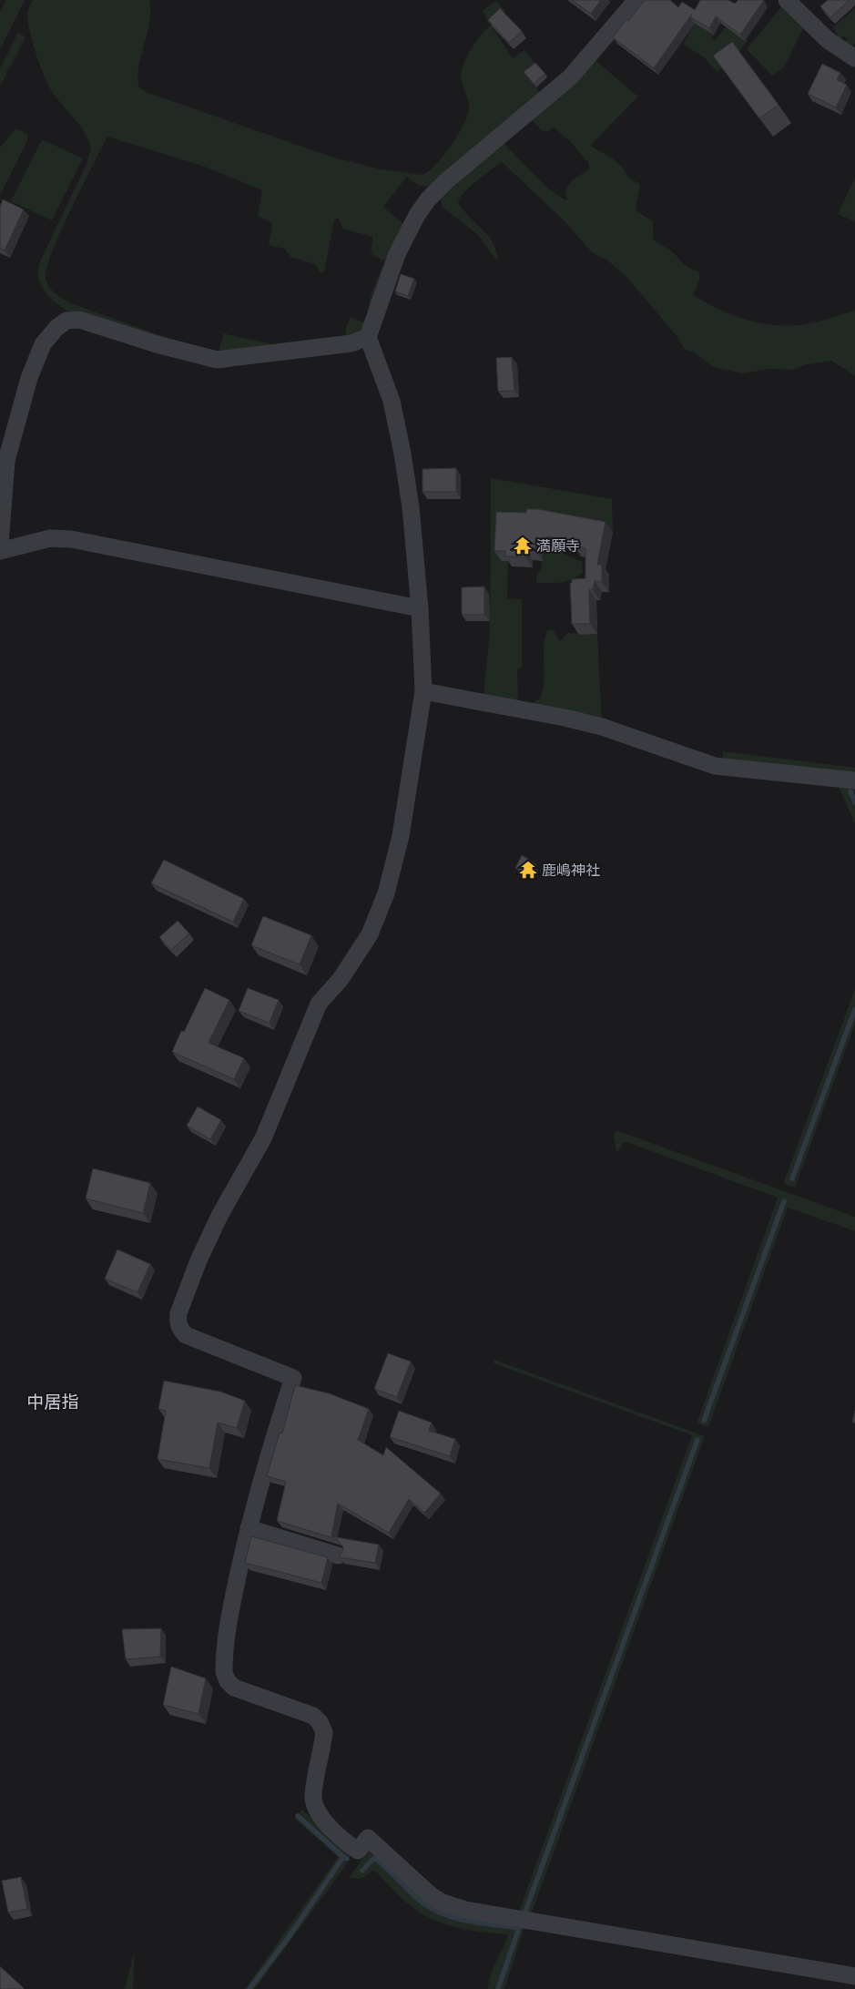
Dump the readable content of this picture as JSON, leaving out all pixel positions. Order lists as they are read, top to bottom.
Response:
{
  "districts": ["中居指"],
  "places": {
    "temple": ["満願寺", "鹿嶋神社"]
  }
}
